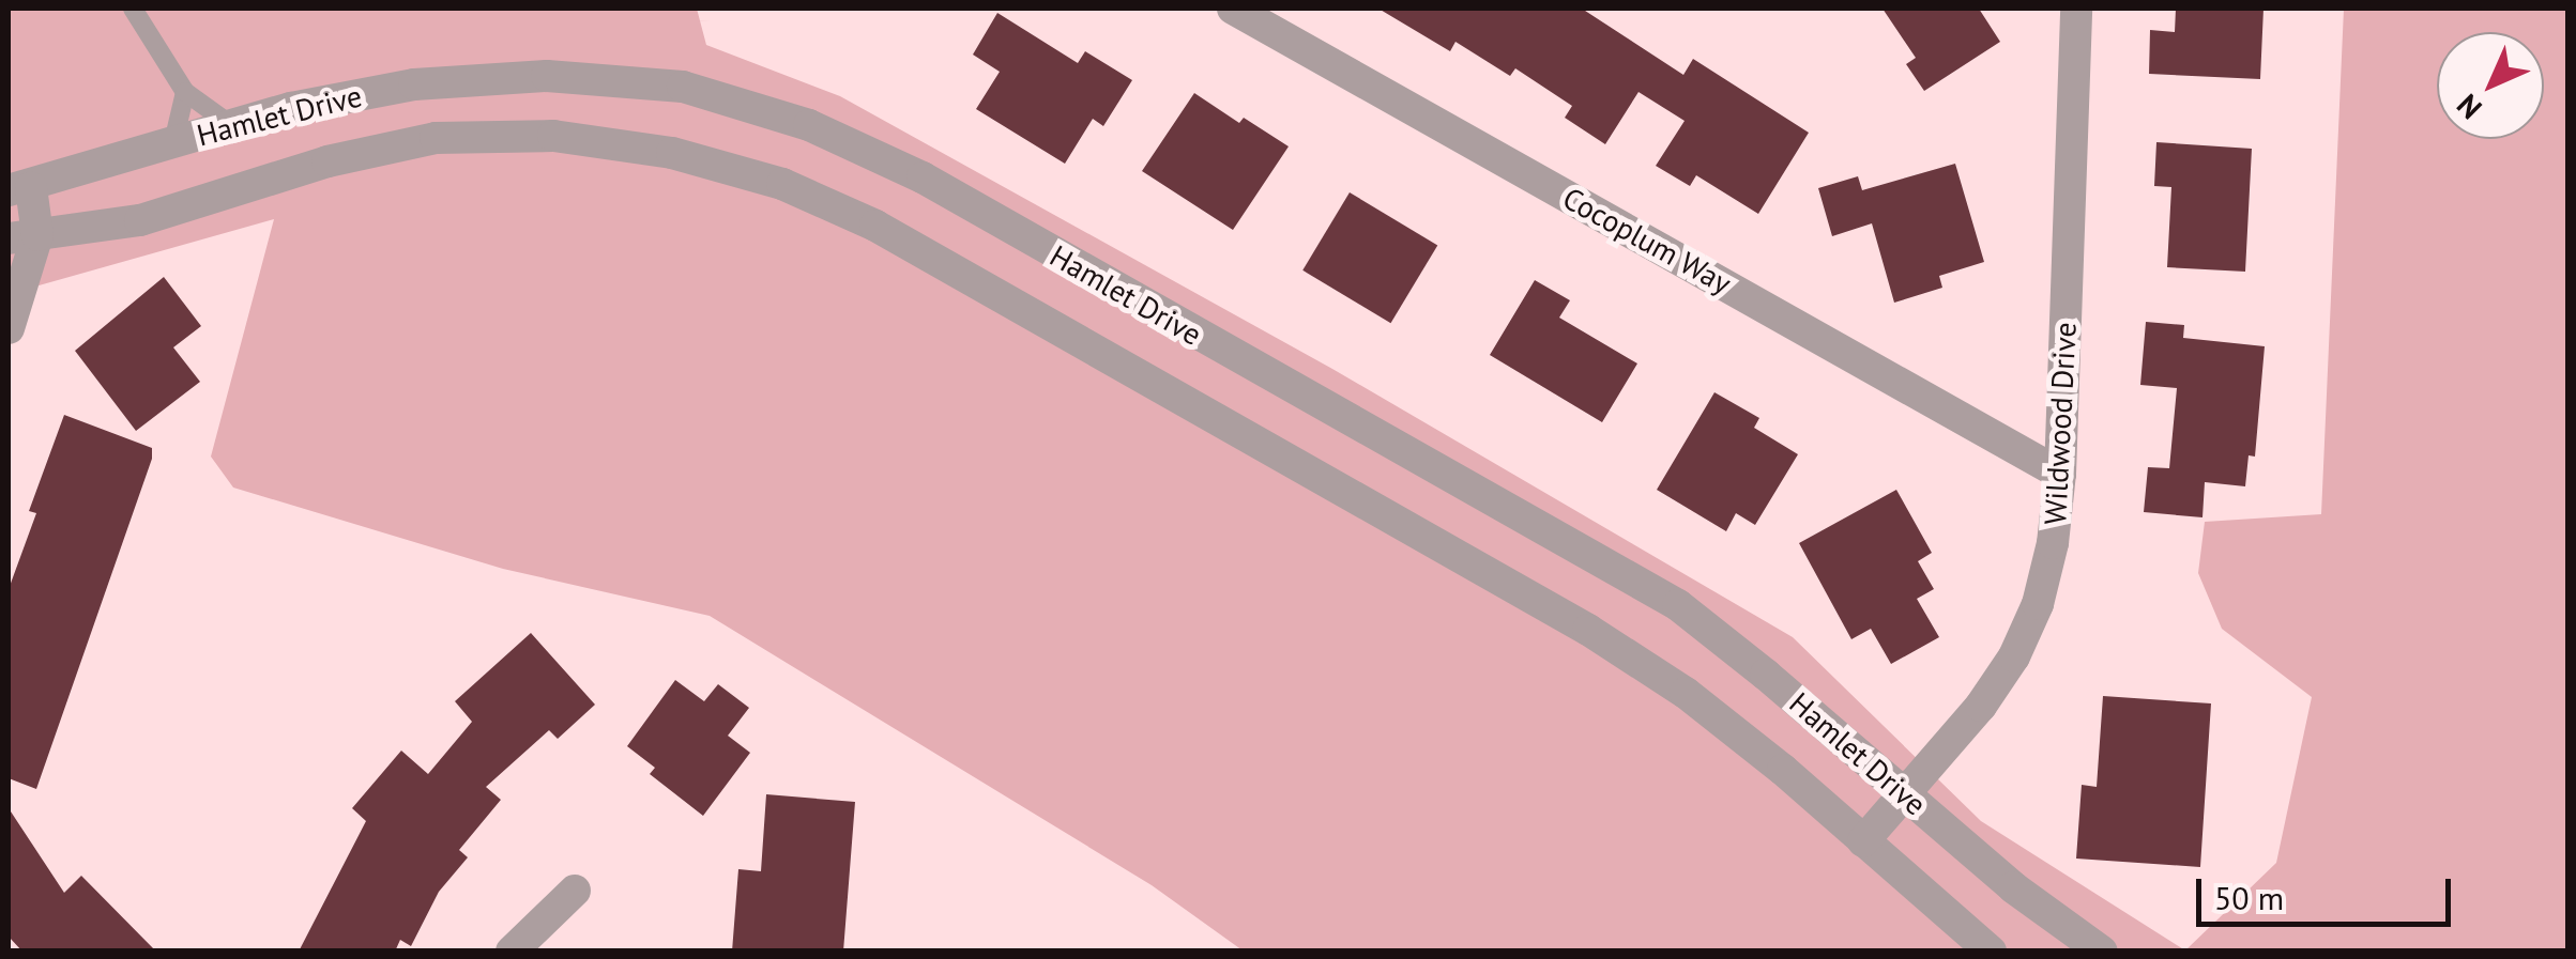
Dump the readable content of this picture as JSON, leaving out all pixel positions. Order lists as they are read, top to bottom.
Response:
{
  "streets": {
    "street": ["Hamlet Drive", "Cocoplum Way", "Wildwood Drive"]
  },
  "crossings": [
    ["Hamlet Drive", "Wildwood Drive"],
    ["Cocoplum Way", "Wildwood Drive"]
  ],
  "scale_bar": "50 m",
  "north": "bottom left"
}
